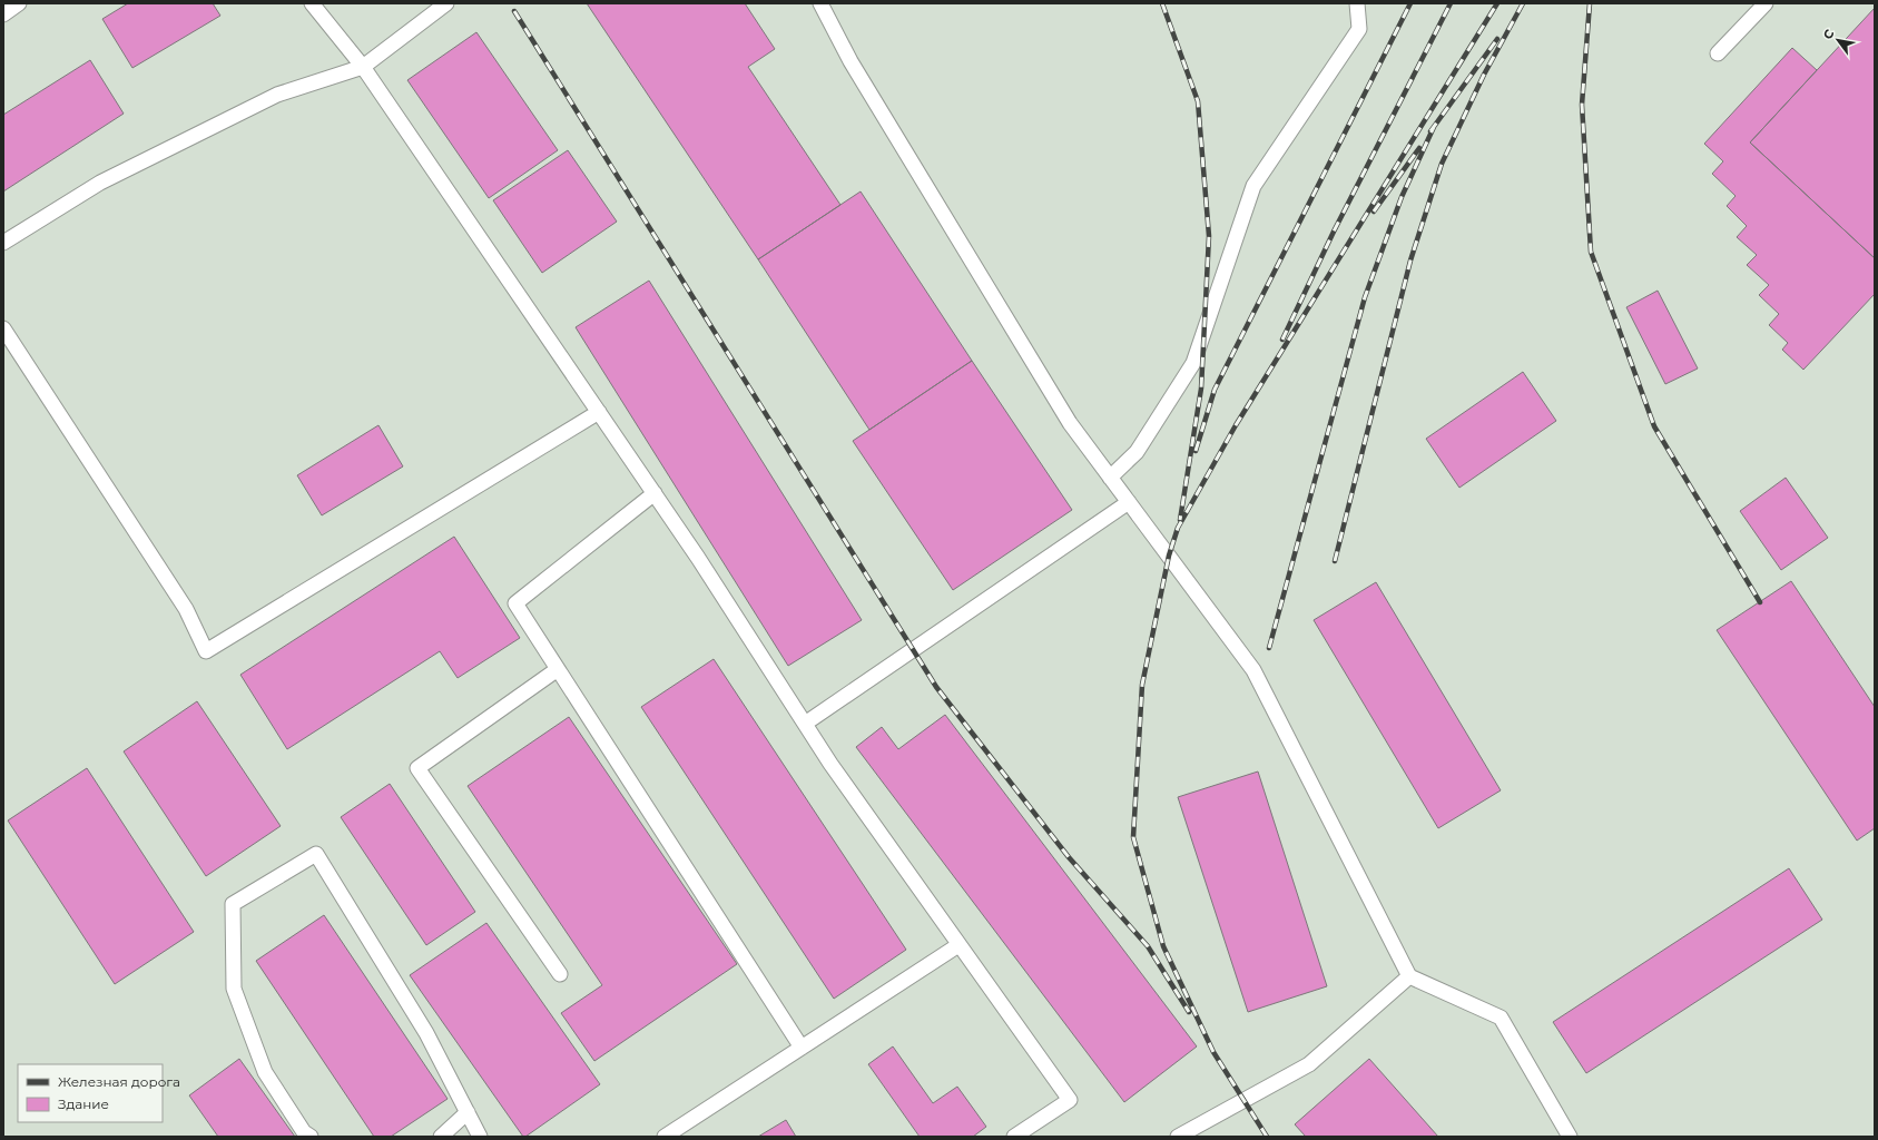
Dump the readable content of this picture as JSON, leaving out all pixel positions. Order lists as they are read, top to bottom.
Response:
{
  "legend": ["Железная дорога", "Здание"],
  "north": "top left"
}
